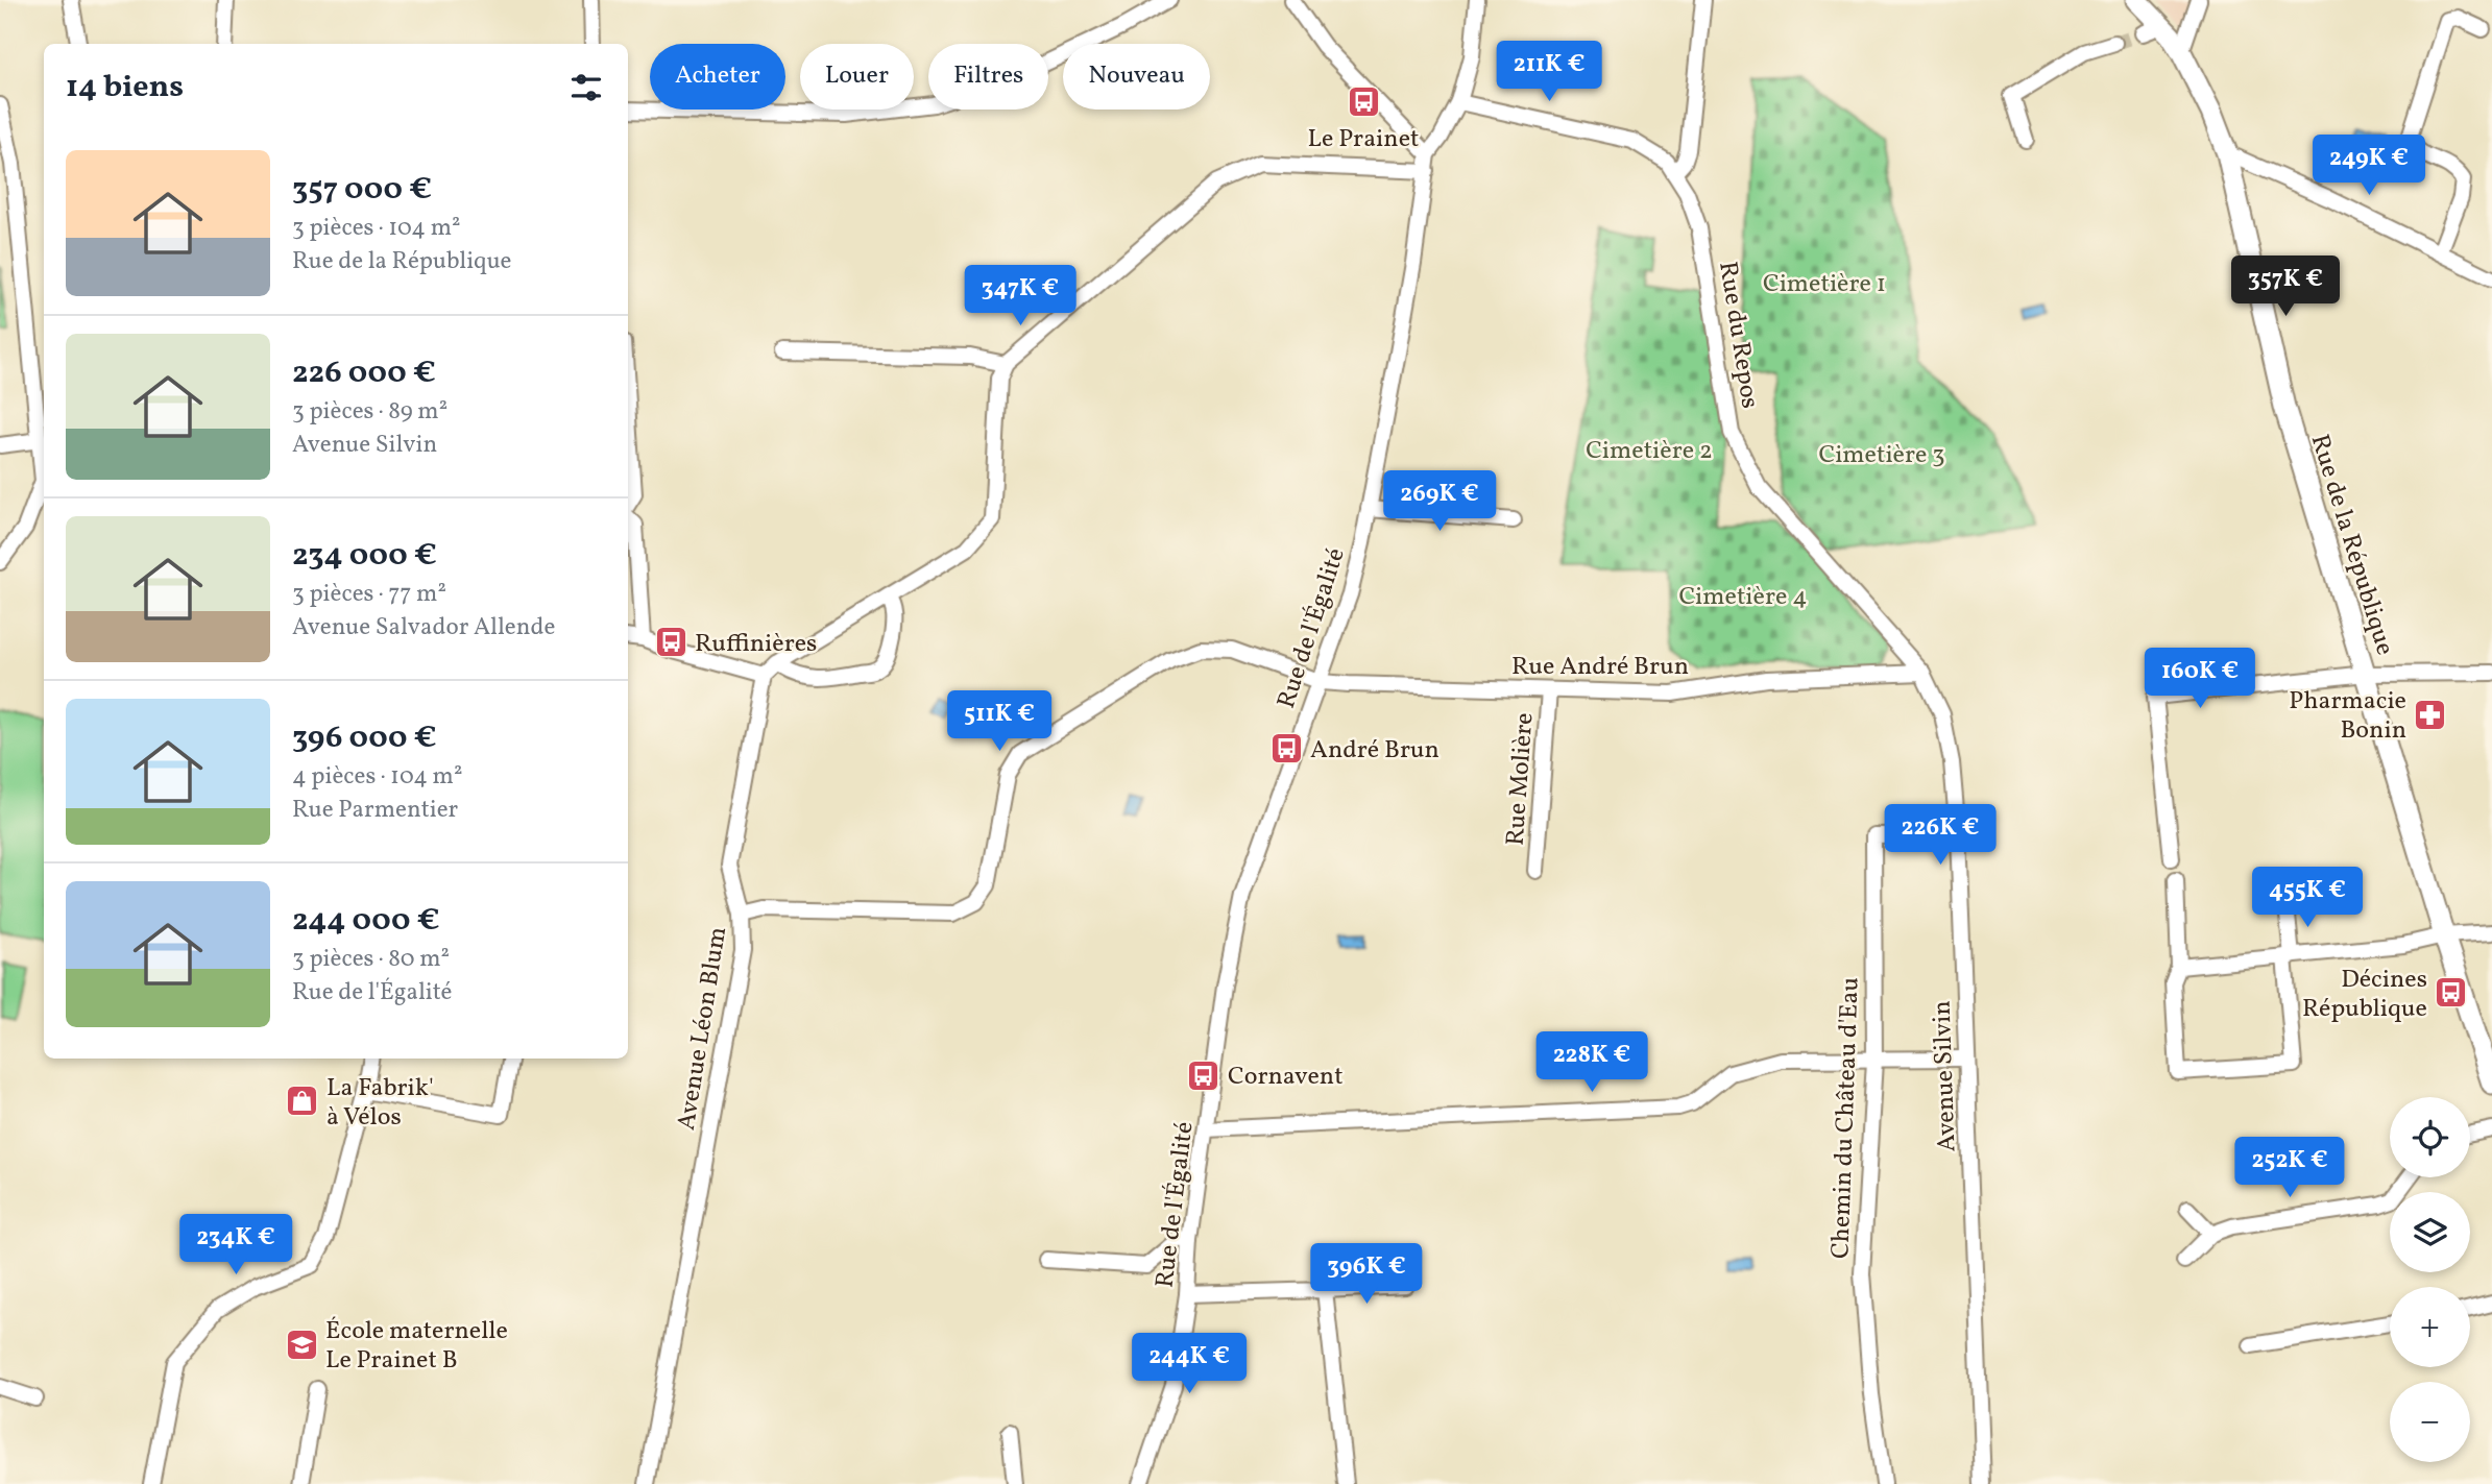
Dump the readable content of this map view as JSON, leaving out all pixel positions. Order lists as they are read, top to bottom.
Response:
{
  "streets": {
    "street": [
      "Rue du Repos",
      "Rue de la République",
      "Rue de l'Égalité",
      "Rue André Brun",
      "Rue Molière",
      "Avenue Léon Blum",
      "Avenue Silvin",
      "Chemin du Château d'Eau"
    ]
  },
  "crossings": [
    ["Rue du Repos", "Rue de l'Égalité"],
    ["Rue du Repos", "Rue André Brun"],
    ["Rue du Repos", "Avenue Silvin"],
    ["Rue de l'Égalité", "Rue André Brun"],
    ["Rue André Brun", "Rue Molière"],
    ["Rue André Brun", "Avenue Léon Blum"],
    ["Rue André Brun", "Avenue Silvin"],
    ["Avenue Silvin", "Chemin du Château d'Eau"]
  ],
  "parks": [
    "Cimetière 1",
    "Cimetière 2",
    "Cimetière 3",
    "Cimetière 4"
  ],
  "places": {
    "bus stop": [
      "Le Prainet",
      "Ruffinières",
      "André Brun",
      "Décines République",
      "Cornavent"
    ],
    "pharmacy": ["Pharmacie Bonin"],
    "shop": ["La Fabrik' à Vélos"],
    "school or university": ["École maternelle Le Prainet B"]
  },
  "page": {
    "price": [
      "211K €",
      "249K €",
      "357K €",
      "347K €",
      "269K €",
      "160K €",
      "511K €",
      "226K €",
      "455K €",
      "228K €",
      "252K €",
      "234K €",
      "396K €",
      "244K €"
    ],
    "chip": [
      "Acheter",
      "Louer",
      "Filtres",
      "Nouveau"
    ],
    "heading": "14 biens",
    "list": [
      {
        "name": "357 000 €",
        "note": "3 pièces · 104 m² · Rue de la République"
      },
      {
        "name": "226 000 €",
        "note": "3 pièces · 89 m² · Avenue Silvin"
      },
      {
        "name": "234 000 €",
        "note": "3 pièces · 77 m² · Avenue Salvador Allende"
      },
      {
        "name": "396 000 €",
        "note": "4 pièces · 104 m² · Rue Parmentier"
      },
      {
        "name": "244 000 €",
        "note": "3 pièces · 80 m² · Rue de l'Égalité"
      }
    ],
    "map_buttons": ["+", "−"]
  }
}
